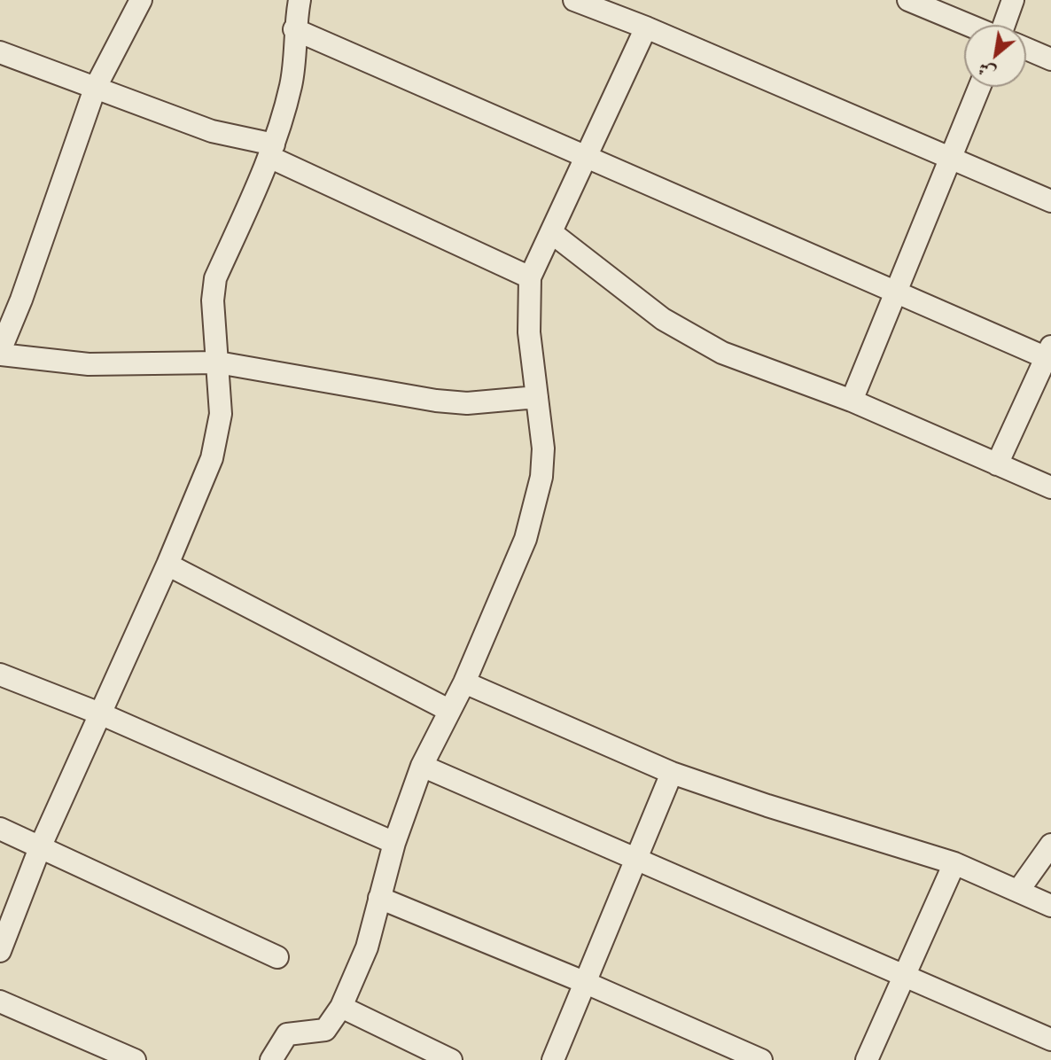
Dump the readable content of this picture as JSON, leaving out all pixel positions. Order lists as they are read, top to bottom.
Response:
{
  "north": "bottom left"
}
